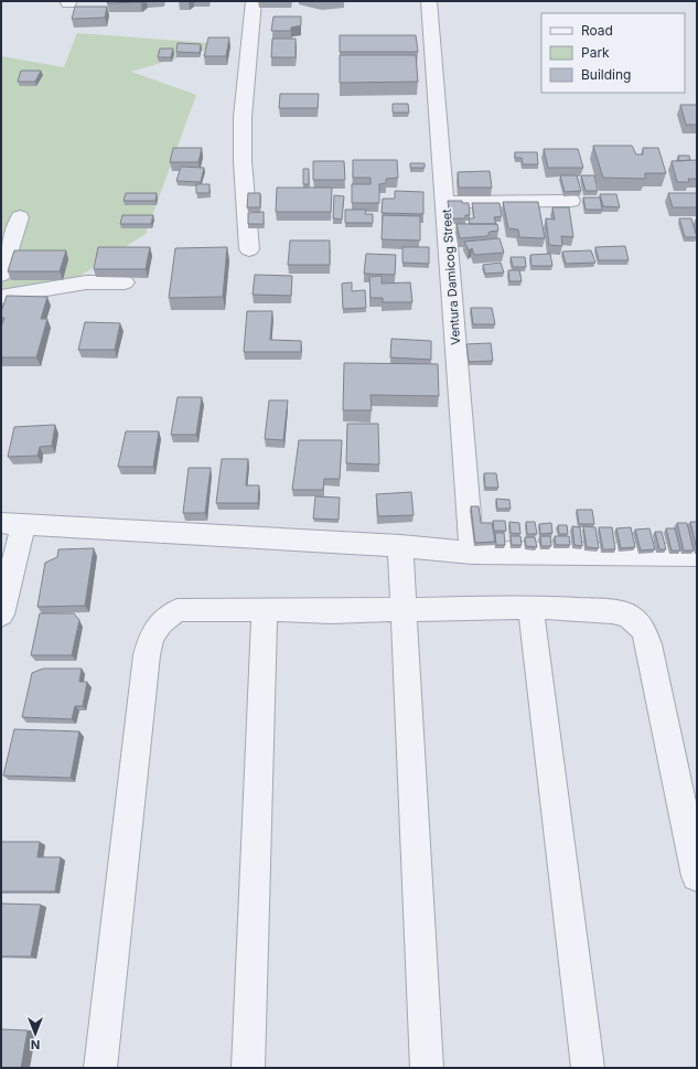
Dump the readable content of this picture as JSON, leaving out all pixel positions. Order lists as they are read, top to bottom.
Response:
{
  "streets": {
    "street": ["Ventura Damicog Street"]
  },
  "legend": ["Road", "Park", "Building"],
  "north": "bottom"
}
